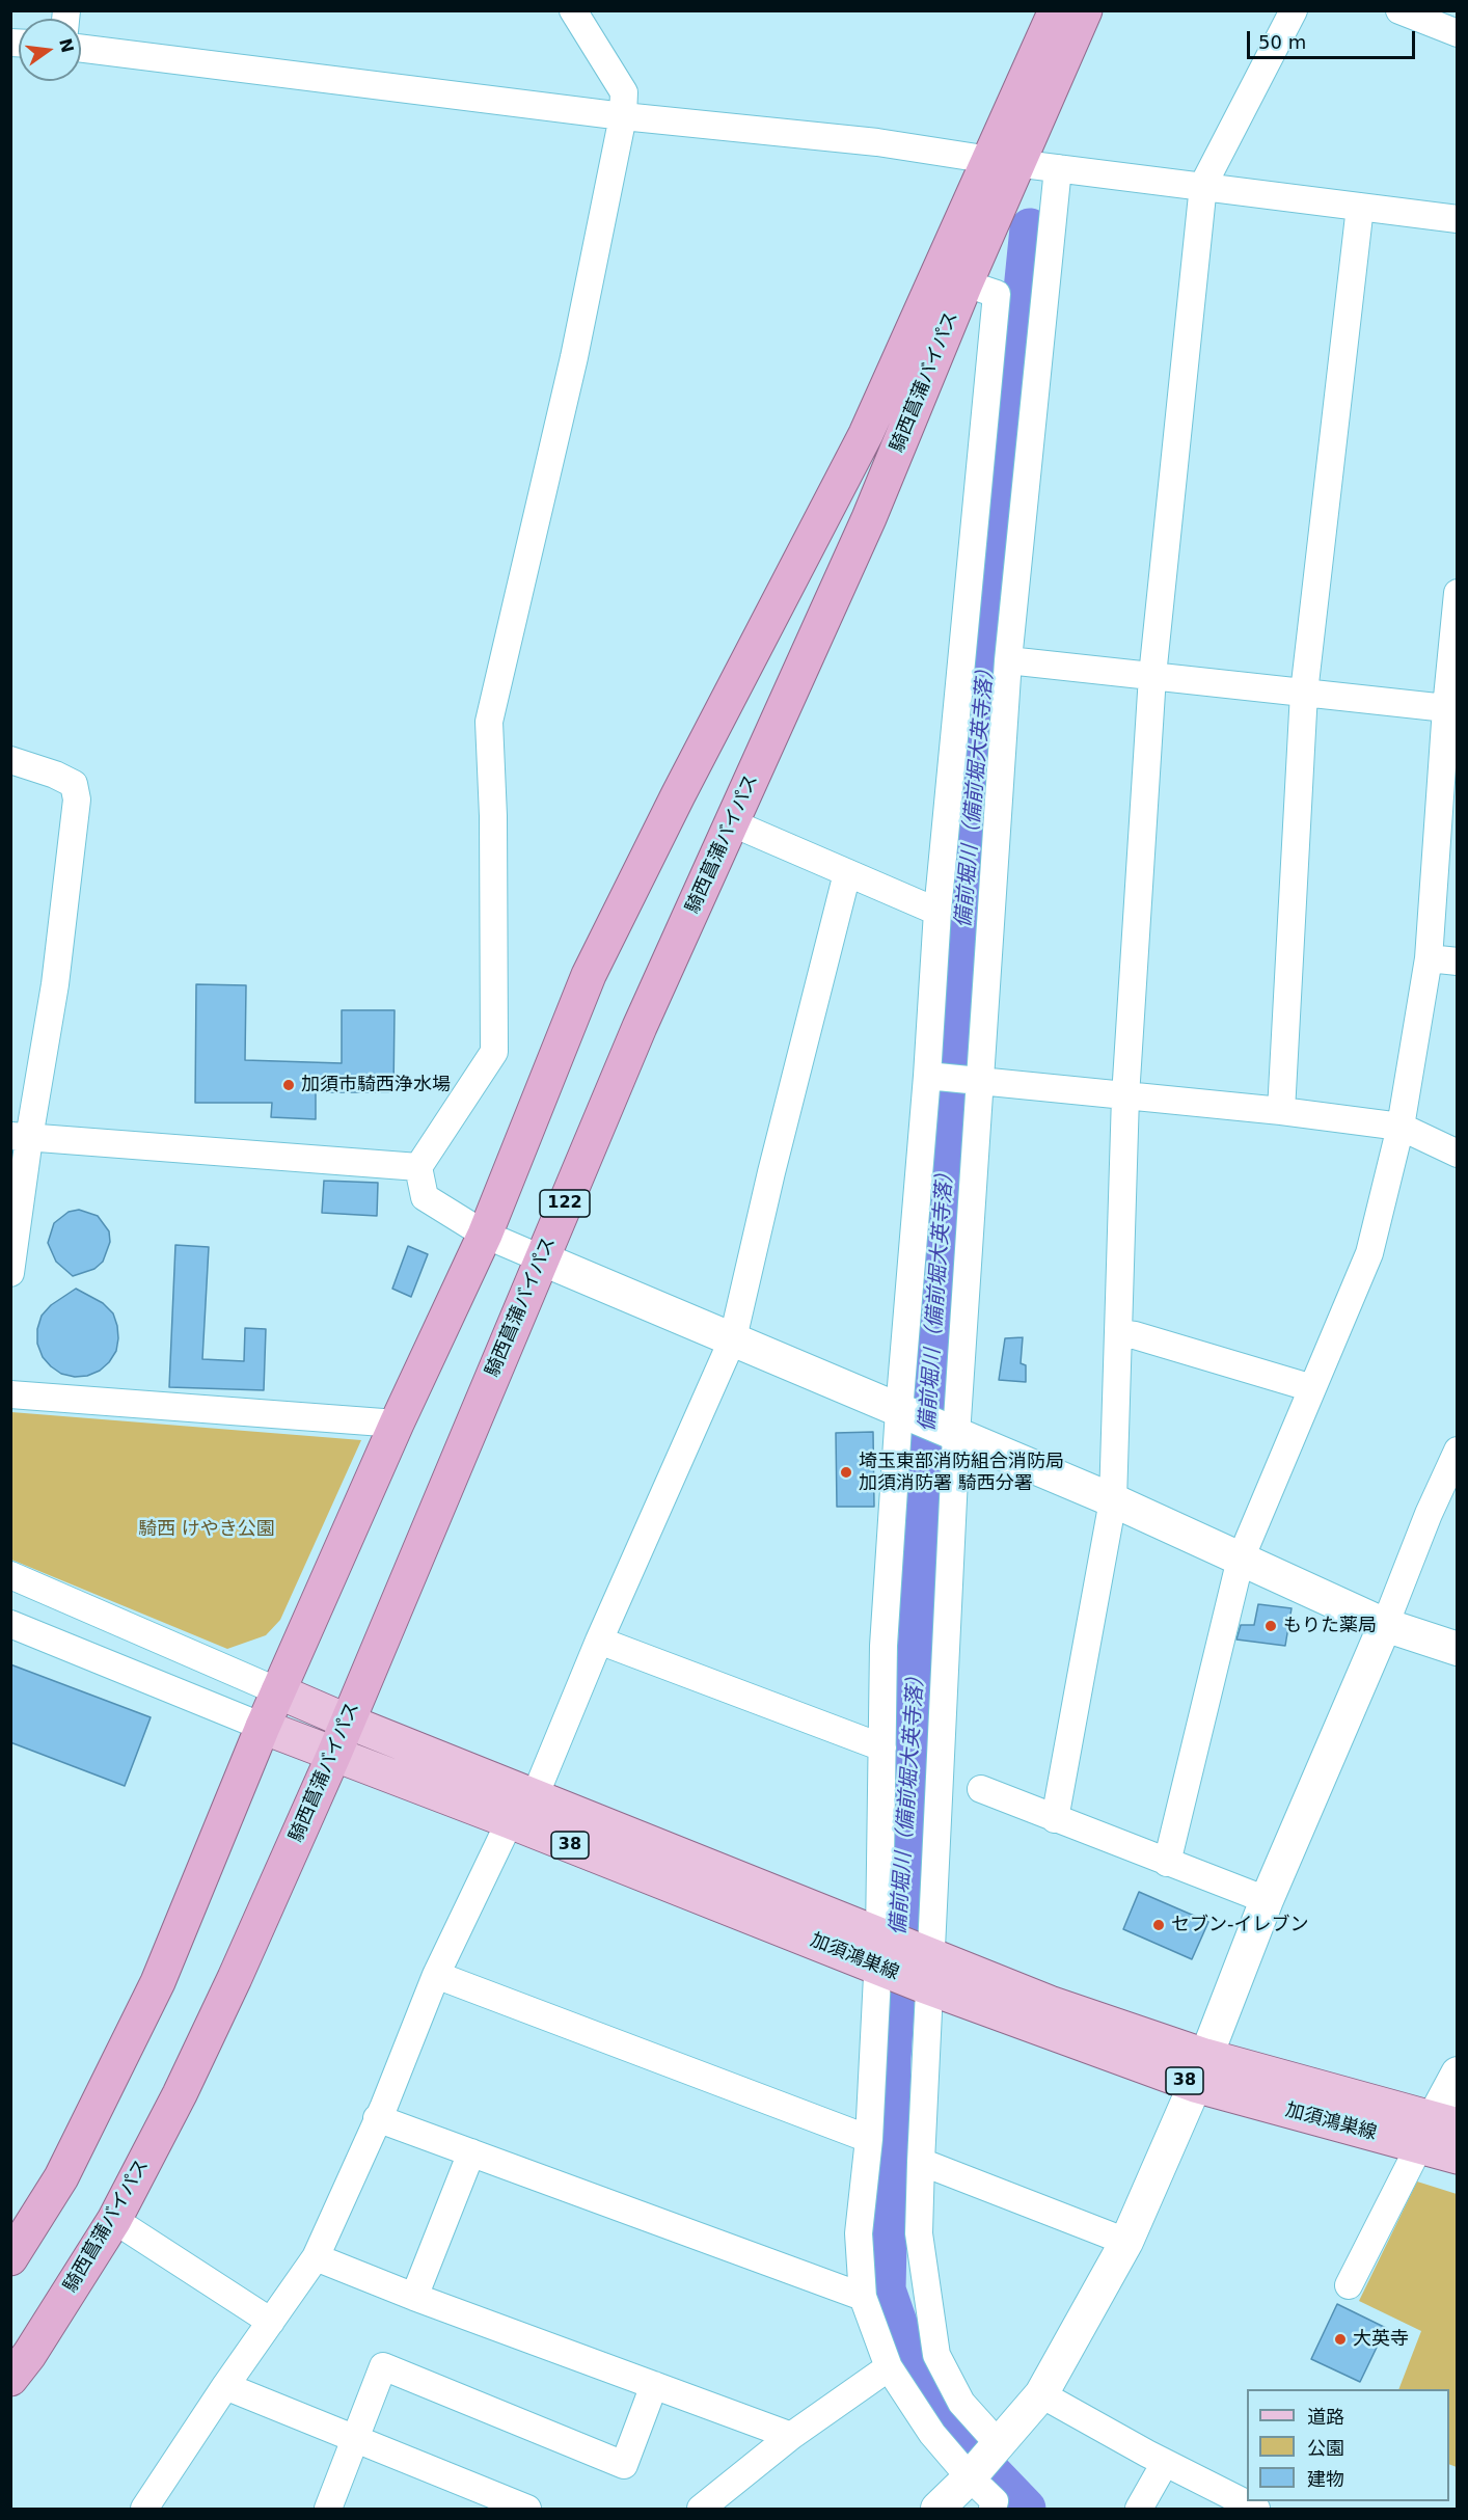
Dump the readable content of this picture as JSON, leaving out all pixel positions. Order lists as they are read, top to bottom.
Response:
{
  "streets": {
    "highway": ["騎西菖蒲バイパス", "122"],
    "main road": ["38", "加須鴻巣線"]
  },
  "crossings": [
    ["騎西菖蒲バイパス", "加須鴻巣線"]
  ],
  "water": ["備前堀川（備前堀大英寺落）"],
  "parks": ["騎西 けやき公園"],
  "places": [
    "加須市騎西浄水場",
    "埼玉東部消防組合消防局 加須消防署 騎西分署",
    "もりた薬局",
    "セブン-イレブン",
    "大英寺"
  ],
  "legend": ["道路", "公園", "建物"],
  "scale_bar": "50 m",
  "north": "right"
}
